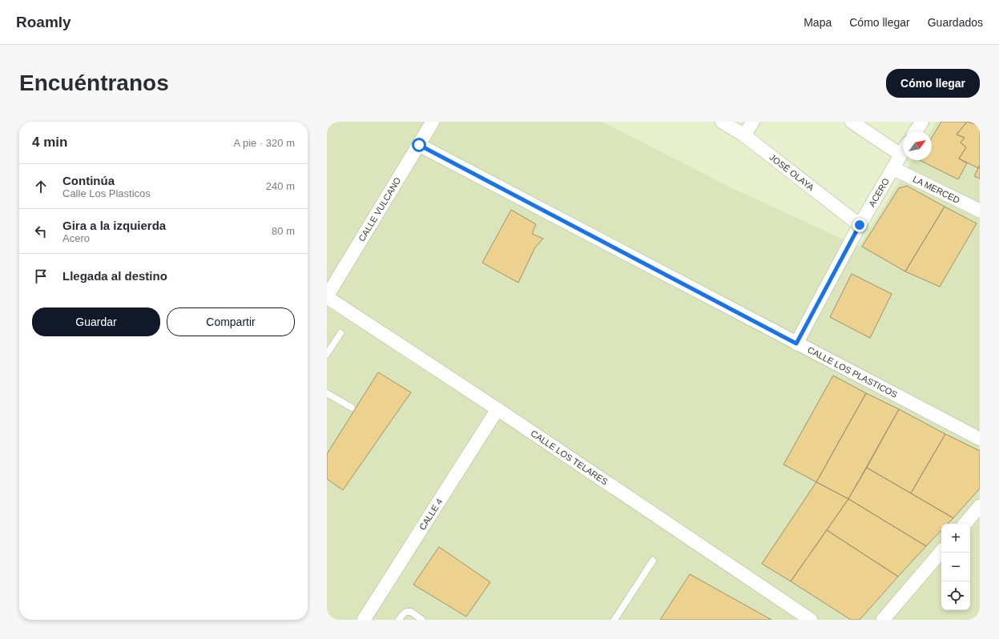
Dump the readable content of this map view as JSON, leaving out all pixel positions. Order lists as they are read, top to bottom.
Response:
{
  "streets": {
    "street": [
      "JOSÉ OLAYA",
      "LA MERCED",
      "ACERO",
      "CALLE VULCANO",
      "CALLE LOS PLASTICOS",
      "CALLE LOS TELARES",
      "CALLE 4"
    ]
  },
  "crossings": [
    ["JOSÉ OLAYA", "ACERO"],
    ["LA MERCED", "ACERO"],
    ["ACERO", "CALLE LOS PLASTICOS"],
    ["CALLE VULCANO", "CALLE LOS PLASTICOS"],
    ["CALLE VULCANO", "CALLE LOS TELARES"],
    ["CALLE LOS TELARES", "CALLE 4"]
  ],
  "north": "top right",
  "page": {
    "header": "Roamly",
    "nav": ["Mapa", "Cómo llegar", "Guardados"],
    "buttons": [
      "Cómo llegar",
      ["Guardar", "Compartir"]
    ],
    "title": "Encuéntranos",
    "heading": ["4 min", "A pie · 320 m"],
    "list": [
      ["Continúa", "Calle Los Plasticos", "240 m"],
      ["Gira a la izquierda", "Acero", "80 m"],
      "Llegada al destino"
    ],
    "map_buttons": ["+", "−"]
  }
}
